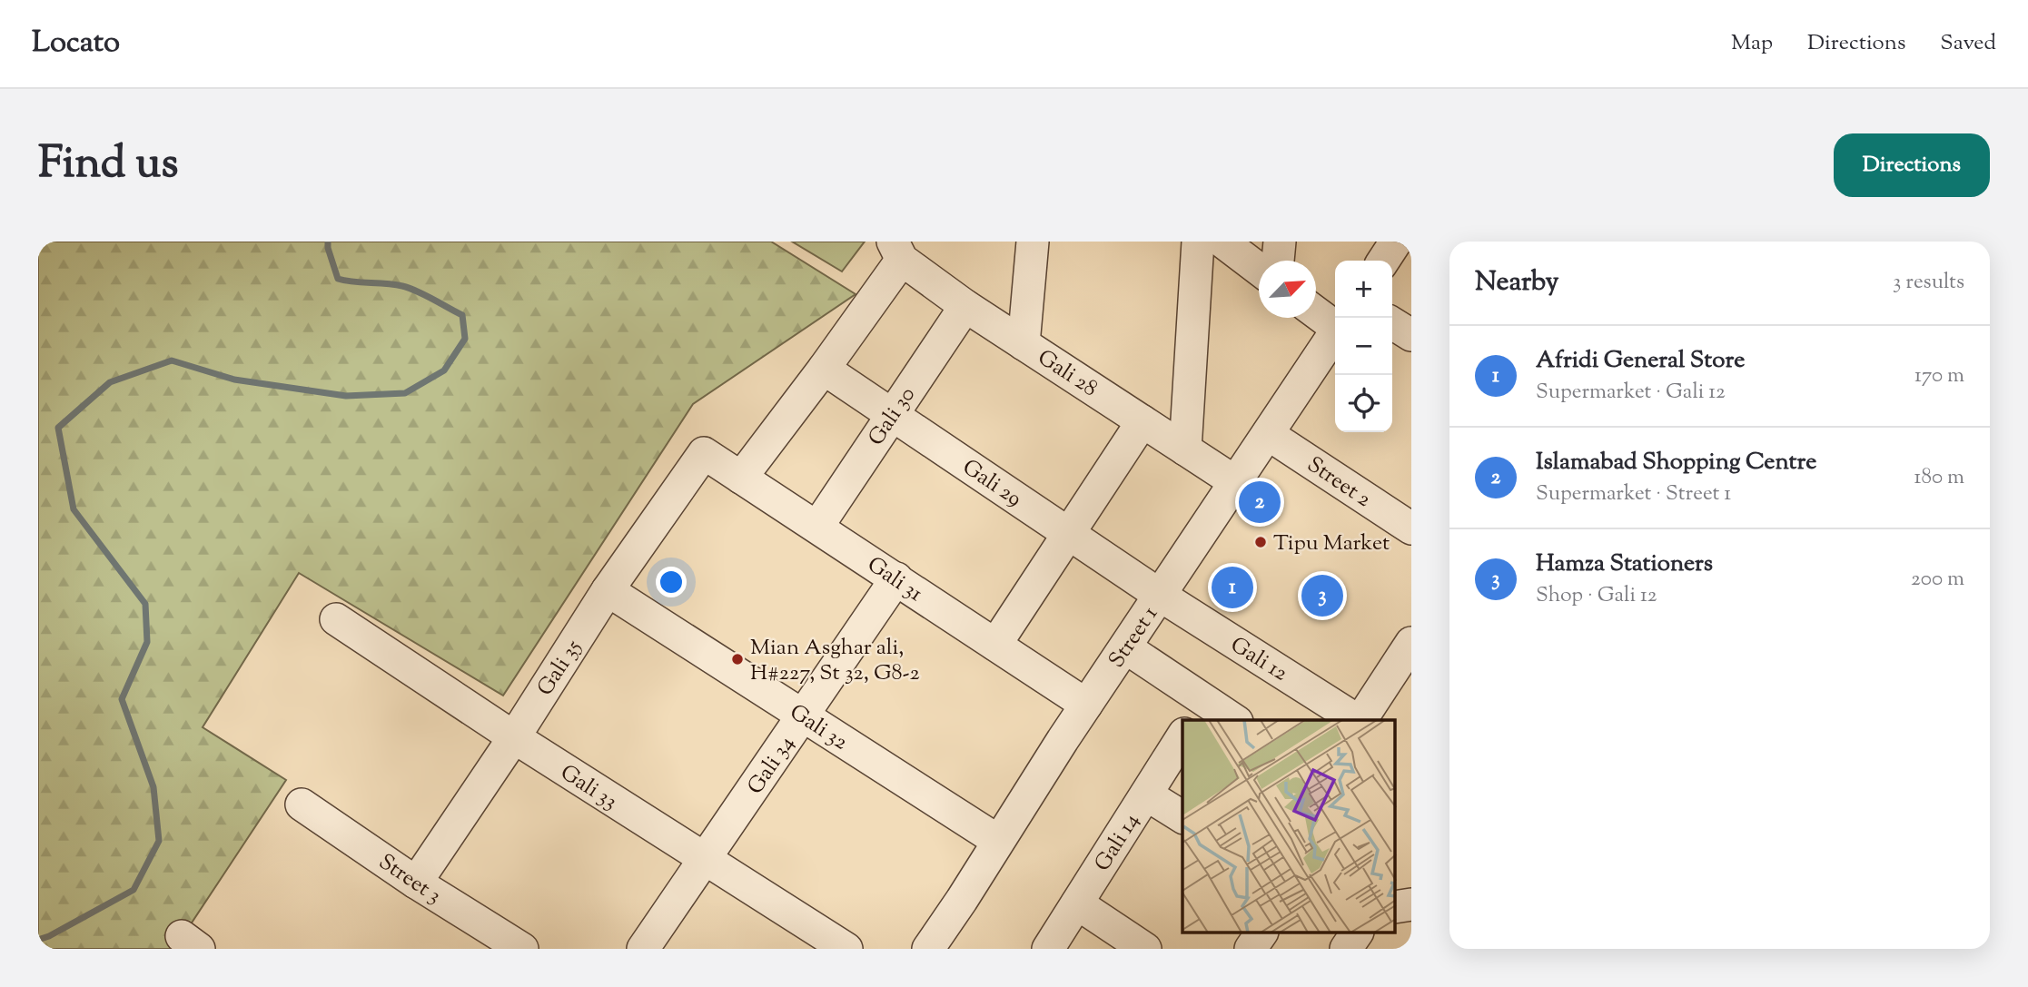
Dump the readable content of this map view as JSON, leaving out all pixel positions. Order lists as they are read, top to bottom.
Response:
{
  "streets": {
    "street": [
      "Gali 28",
      "Gali 30",
      "Street 2",
      "Gali 29",
      "Gali 31",
      "Street 1",
      "Gali 12",
      "Gali 35",
      "Gali 32",
      "Gali 34",
      "Gali 33",
      "Gali 14",
      "Street 3"
    ]
  },
  "crossings": [
    ["Gali 28", "Gali 30"],
    ["Gali 28", "Street 1"],
    ["Gali 30", "Gali 29"],
    ["Gali 30", "Gali 31"],
    ["Street 2", "Street 1"],
    ["Gali 29", "Street 1"],
    ["Gali 29", "Gali 12"],
    ["Gali 31", "Street 1"],
    ["Gali 31", "Gali 35"],
    ["Gali 31", "Gali 34"],
    ["Street 1", "Gali 12"],
    ["Street 1", "Gali 32"],
    ["Gali 35", "Gali 32"],
    ["Gali 35", "Gali 33"],
    ["Gali 35", "Street 3"],
    ["Gali 32", "Gali 34"],
    ["Gali 34", "Gali 33"]
  ],
  "places": ["Tipu Market", "Mian Asghar ali, H#227, St 32, G8-2"],
  "north": "top right",
  "page": {
    "header": "Locato",
    "nav": ["Map", "Directions", "Saved"],
    "title": "Find us",
    "buttons": "Directions",
    "heading": ["Nearby", "3 results"],
    "map_buttons": ["+", "−"],
    "list": [
      {
        "mark": "1",
        "name": "Afridi General Store",
        "note": "Supermarket · Gali 12",
        "value": "170 m"
      },
      {
        "mark": "2",
        "name": "Islamabad Shopping Centre",
        "note": "Supermarket · Street 1",
        "value": "180 m"
      },
      {
        "mark": "3",
        "name": "Hamza Stationers",
        "note": "Shop · Gali 12",
        "value": "200 m"
      }
    ],
    "pins": ["2", "1", "3"]
  }
}
